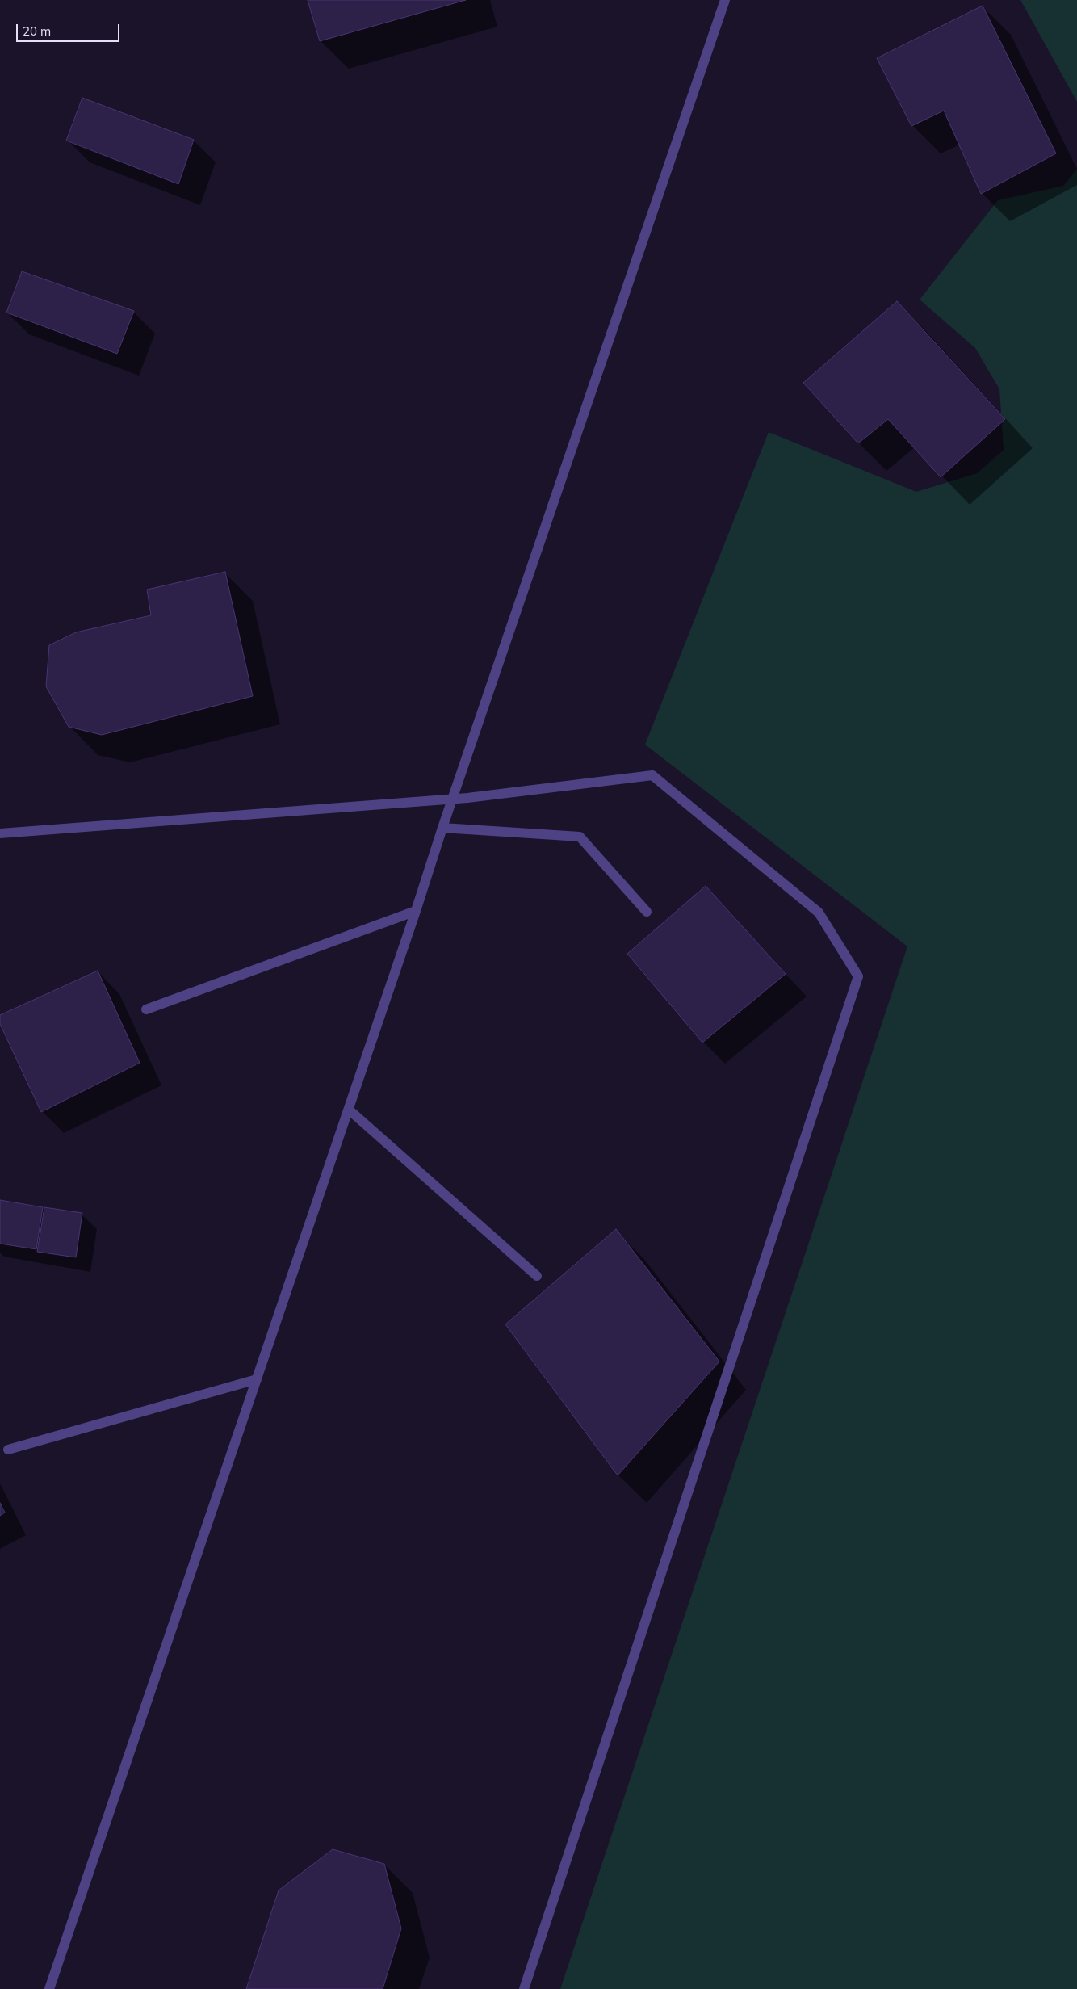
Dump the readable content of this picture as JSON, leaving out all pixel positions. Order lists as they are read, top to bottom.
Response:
{
  "scale_bar": "20 m"
}
